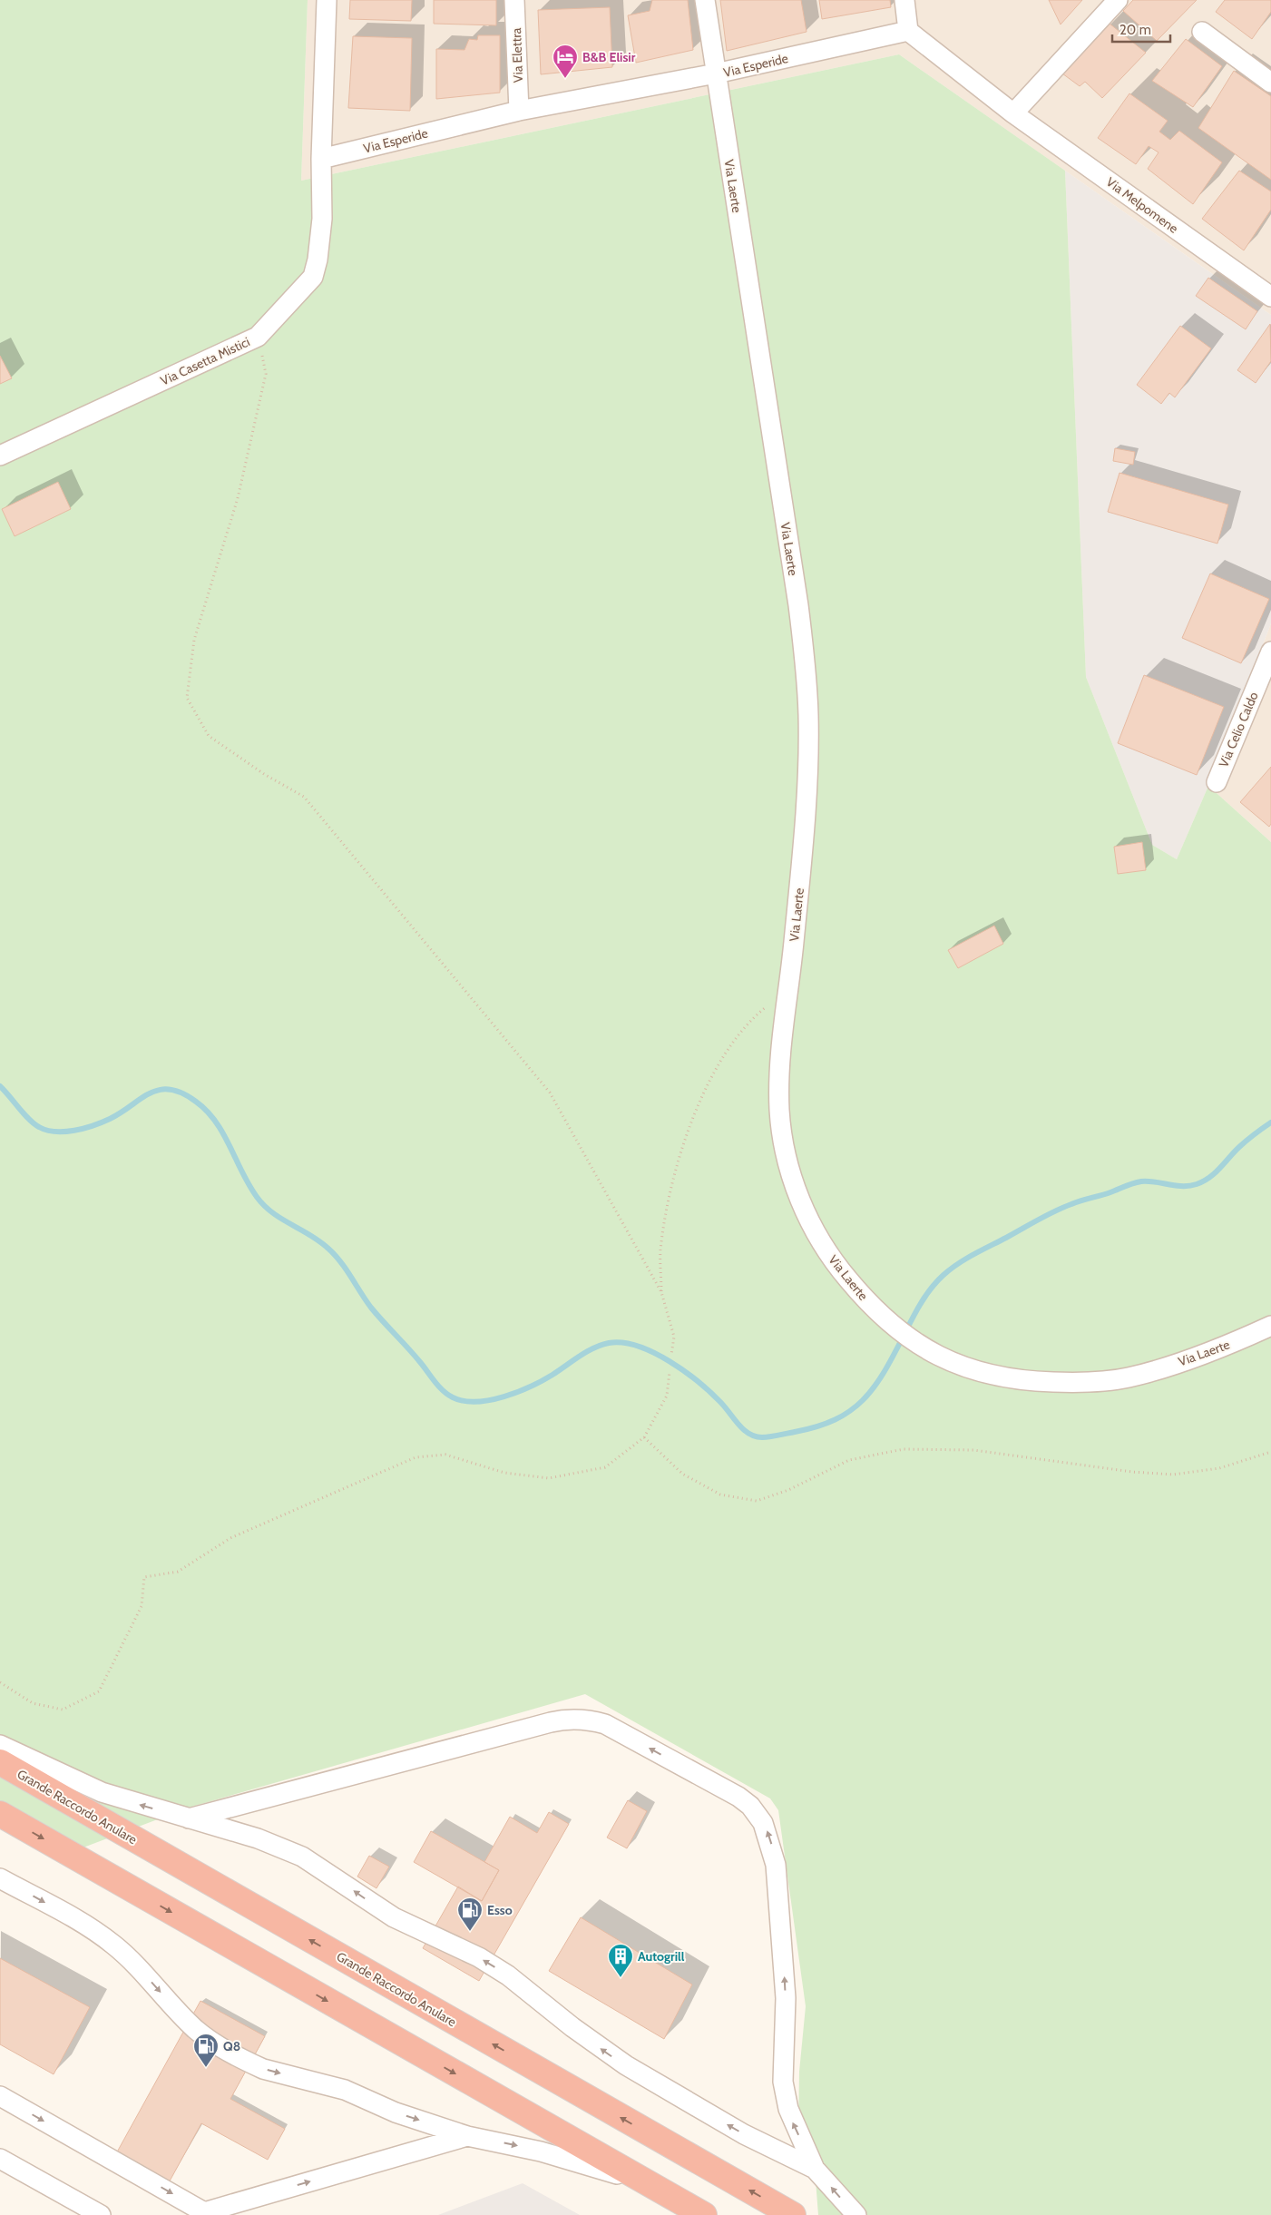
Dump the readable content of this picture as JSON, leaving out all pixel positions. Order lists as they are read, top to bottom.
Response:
{
  "streets": {
    "highway": ["Grande Raccordo Anulare"],
    "street": [
      "Via Elettra",
      "Via Esperide",
      "Via Laerte",
      "Via Melpomene",
      "Via Casetta Mistici",
      "Via Celio Caldo"
    ]
  },
  "crossings": [
    ["Via Elettra", "Via Esperide"],
    ["Via Esperide", "Via Laerte"],
    ["Via Esperide", "Via Casetta Mistici"]
  ],
  "places": {
    "hotel": ["B&B Elisir"],
    "fuel station": ["Esso", "Q8"],
    "building": ["Autogrill"]
  },
  "scale_bar": "20 m"
}
